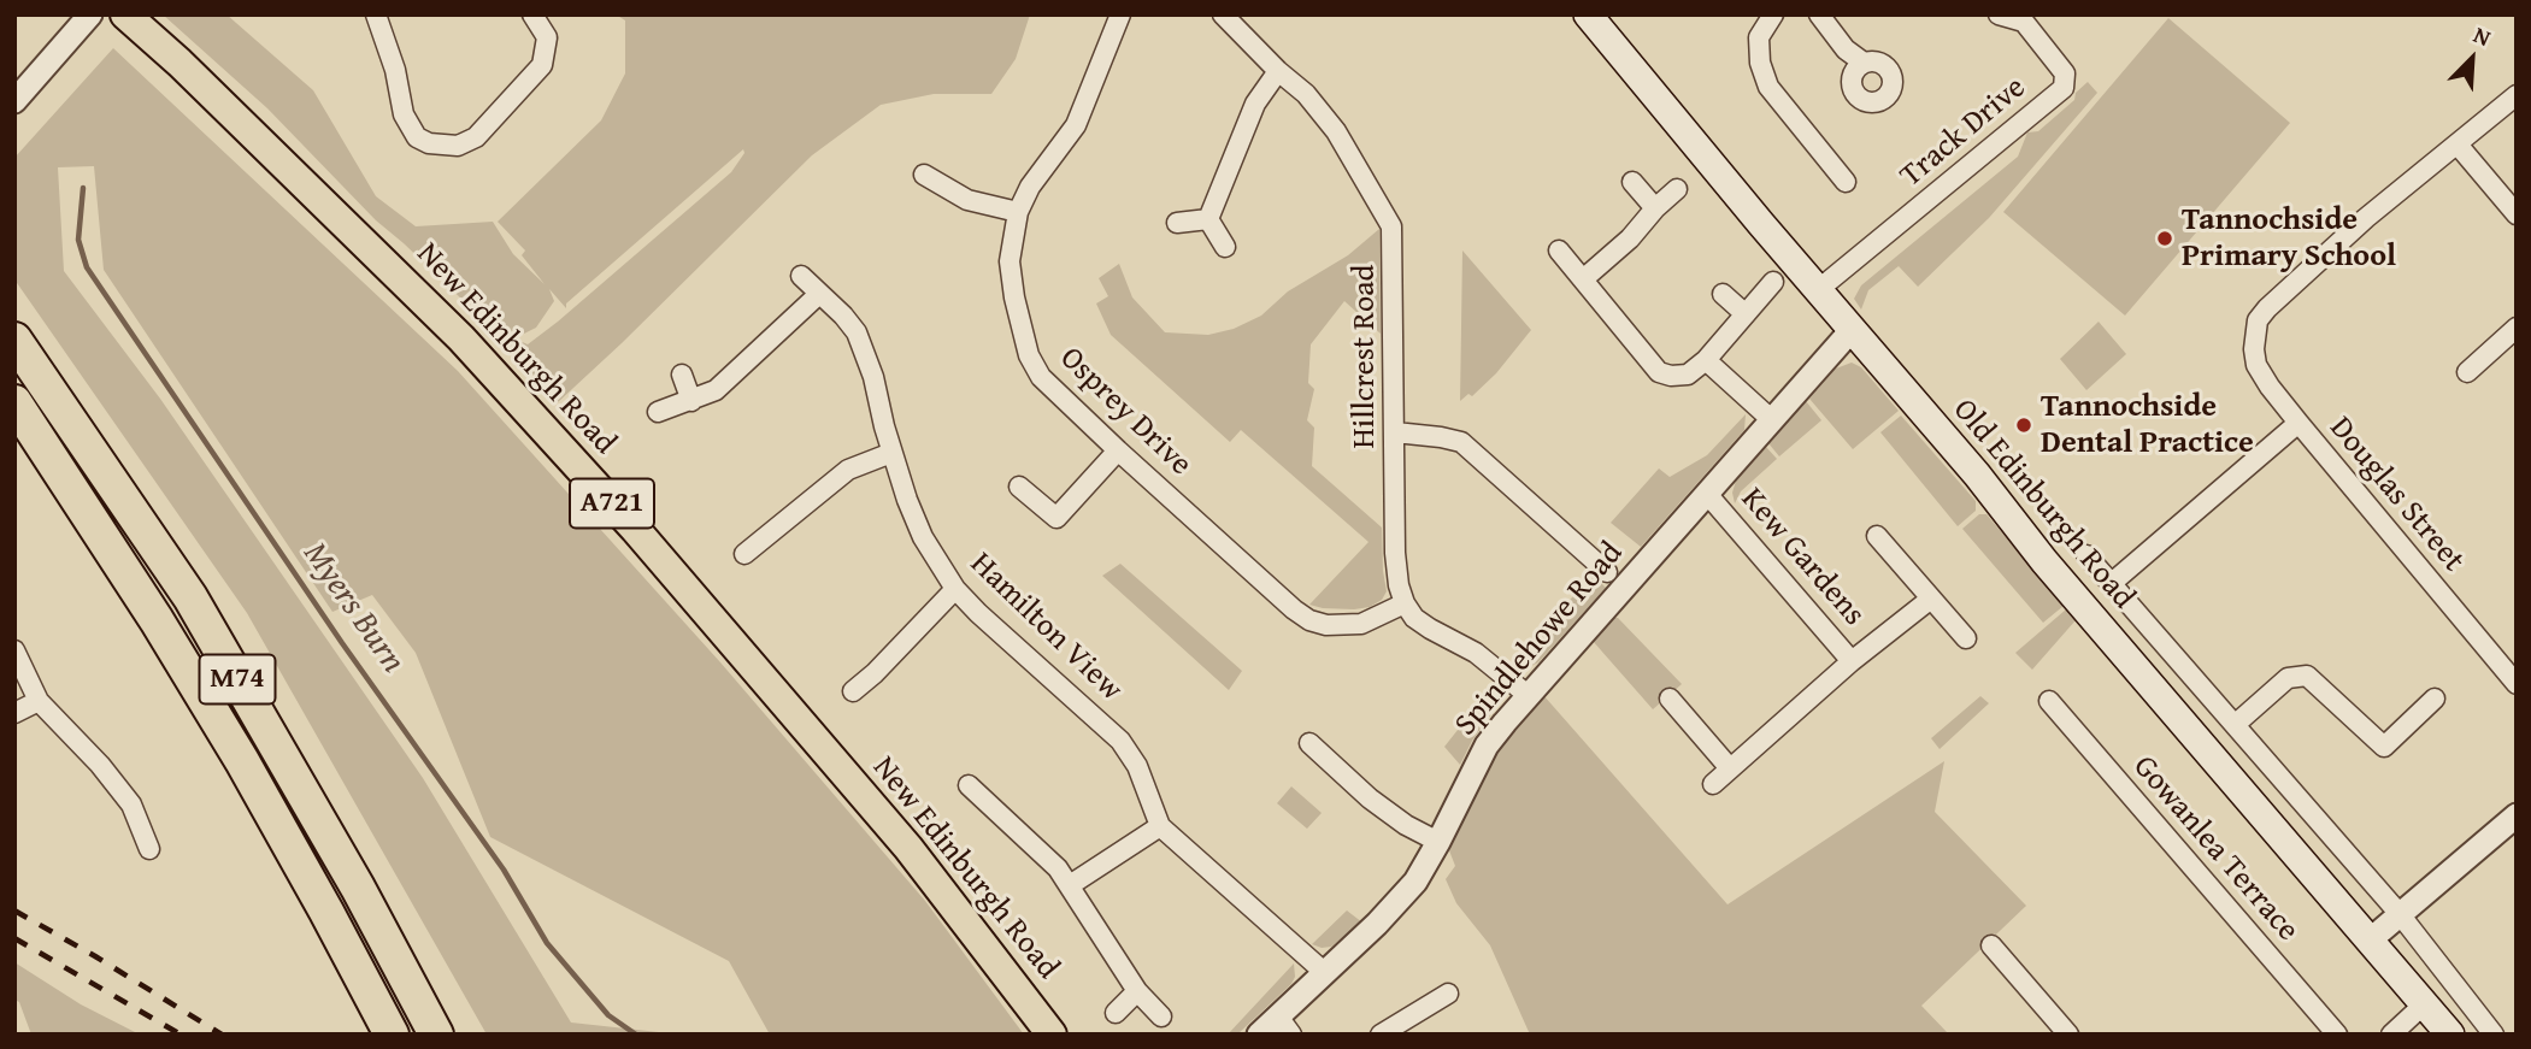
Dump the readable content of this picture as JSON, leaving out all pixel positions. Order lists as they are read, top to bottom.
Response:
{
  "streets": {
    "highway": ["M74"],
    "main road": ["New Edinburgh Road", "A721", "Old Edinburgh Road"],
    "street": [
      "Track Drive",
      "Hillcrest Road",
      "Osprey Drive",
      "Douglas Street",
      "Kew Gardens",
      "Hamilton View",
      "Spindlehowe Road",
      "Gowanlea Terrace"
    ]
  },
  "crossings": [
    ["Track Drive", "Old Edinburgh Road"],
    ["Hillcrest Road", "Osprey Drive"],
    ["Old Edinburgh Road", "Spindlehowe Road"],
    ["Kew Gardens", "Spindlehowe Road"],
    ["Hamilton View", "Spindlehowe Road"]
  ],
  "water": ["Myers Burn"],
  "places": ["Tannochside Primary School", "Tannochside Dental Practice"],
  "north": "top right"
}
